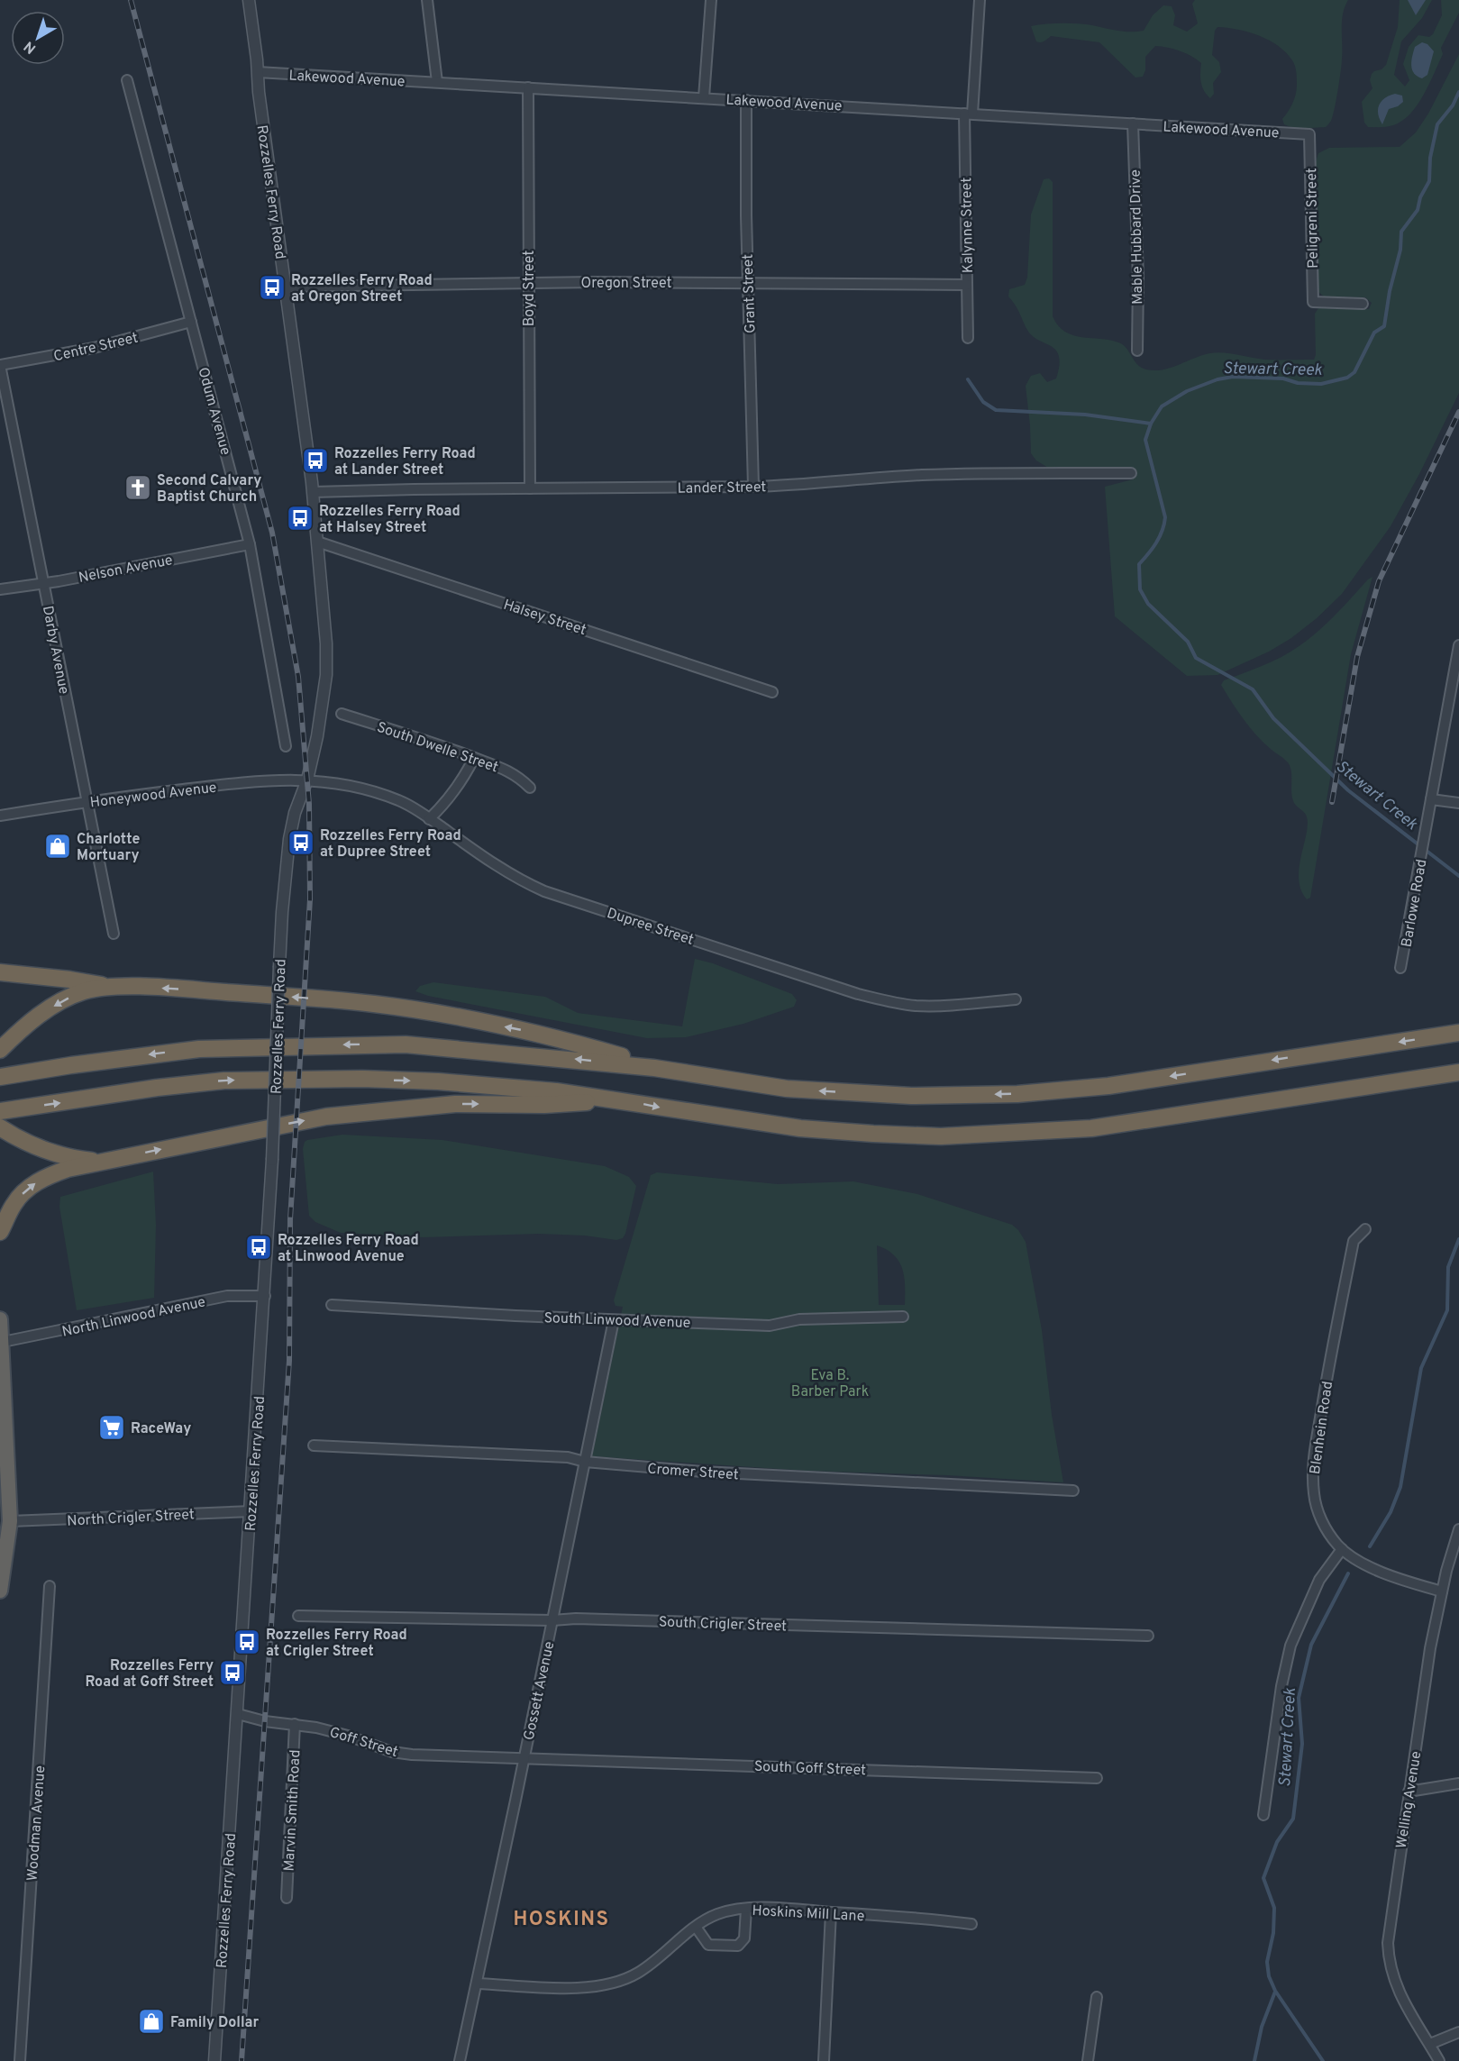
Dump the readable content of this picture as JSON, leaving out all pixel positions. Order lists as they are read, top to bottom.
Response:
{
  "streets": {
    "street": [
      "Lakewood Avenue",
      "Rozzelles Ferry Road",
      "Peligreni Street",
      "Kalynne Street",
      "Mable Hubbard Drive",
      "Oregon Street",
      "Boyd Street",
      "Grant Street",
      "Centre Street",
      "Odum Avenue",
      "Lander Street",
      "Nelson Avenue",
      "Halsey Street",
      "Darby Avenue",
      "South Dwelle Street",
      "Honeywood Avenue",
      "Barlowe Road",
      "Dupree Street",
      "North Linwood Avenue",
      "South Linwood Avenue",
      "Blenhein Road",
      "Cromer Street",
      "North Crigler Street",
      "South Crigler Street",
      "Gossett Avenue",
      "Goff Street",
      "South Goff Street",
      "Welling Avenue",
      "Marvin Smith Road",
      "Woodman Avenue",
      "Hoskins Mill Lane"
    ]
  },
  "crossings": [
    ["Lakewood Avenue", "Rozzelles Ferry Road"],
    ["Lakewood Avenue", "Peligreni Street"],
    ["Lakewood Avenue", "Kalynne Street"],
    ["Lakewood Avenue", "Mable Hubbard Drive"],
    ["Lakewood Avenue", "Boyd Street"],
    ["Lakewood Avenue", "Grant Street"],
    ["Rozzelles Ferry Road", "Oregon Street"],
    ["Rozzelles Ferry Road", "Lander Street"],
    ["Rozzelles Ferry Road", "Halsey Street"],
    ["Rozzelles Ferry Road", "Honeywood Avenue"],
    ["Rozzelles Ferry Road", "Dupree Street"],
    ["Rozzelles Ferry Road", "North Linwood Avenue"],
    ["Rozzelles Ferry Road", "North Crigler Street"],
    ["Rozzelles Ferry Road", "Goff Street"],
    ["Kalynne Street", "Oregon Street"],
    ["Oregon Street", "Boyd Street"],
    ["Oregon Street", "Grant Street"],
    ["Boyd Street", "Lander Street"],
    ["Grant Street", "Lander Street"],
    ["Centre Street", "Odum Avenue"],
    ["Centre Street", "Darby Avenue"],
    ["Odum Avenue", "Nelson Avenue"],
    ["Nelson Avenue", "Darby Avenue"],
    ["Darby Avenue", "Honeywood Avenue"],
    ["Honeywood Avenue", "Dupree Street"],
    ["South Linwood Avenue", "Gossett Avenue"],
    ["Blenhein Road", "Welling Avenue"],
    ["Cromer Street", "Gossett Avenue"],
    ["South Crigler Street", "Gossett Avenue"],
    ["Gossett Avenue", "Goff Street"],
    ["Gossett Avenue", "South Goff Street"],
    ["Gossett Avenue", "Hoskins Mill Lane"],
    ["Goff Street", "South Goff Street"],
    ["Goff Street", "Marvin Smith Road"]
  ],
  "districts": ["HOSKINS"],
  "water": ["Stewart Creek"],
  "parks": ["Eva B. Barber Park"],
  "places": {
    "bus stop": [
      "Rozzelles Ferry Road at Oregon Street",
      "Rozzelles Ferry Road at Lander Street",
      "Rozzelles Ferry Road at Halsey Street",
      "Rozzelles Ferry Road at Dupree Street",
      "Rozzelles Ferry Road at Linwood Avenue",
      "Rozzelles Ferry Road at Crigler Street",
      "Rozzelles Ferry Road at Goff Street"
    ],
    "church": ["Second Calvary Baptist Church"],
    "shop": ["Charlotte Mortuary", "Family Dollar"],
    "supermarket": ["RaceWay"]
  },
  "north": "bottom left"
}
